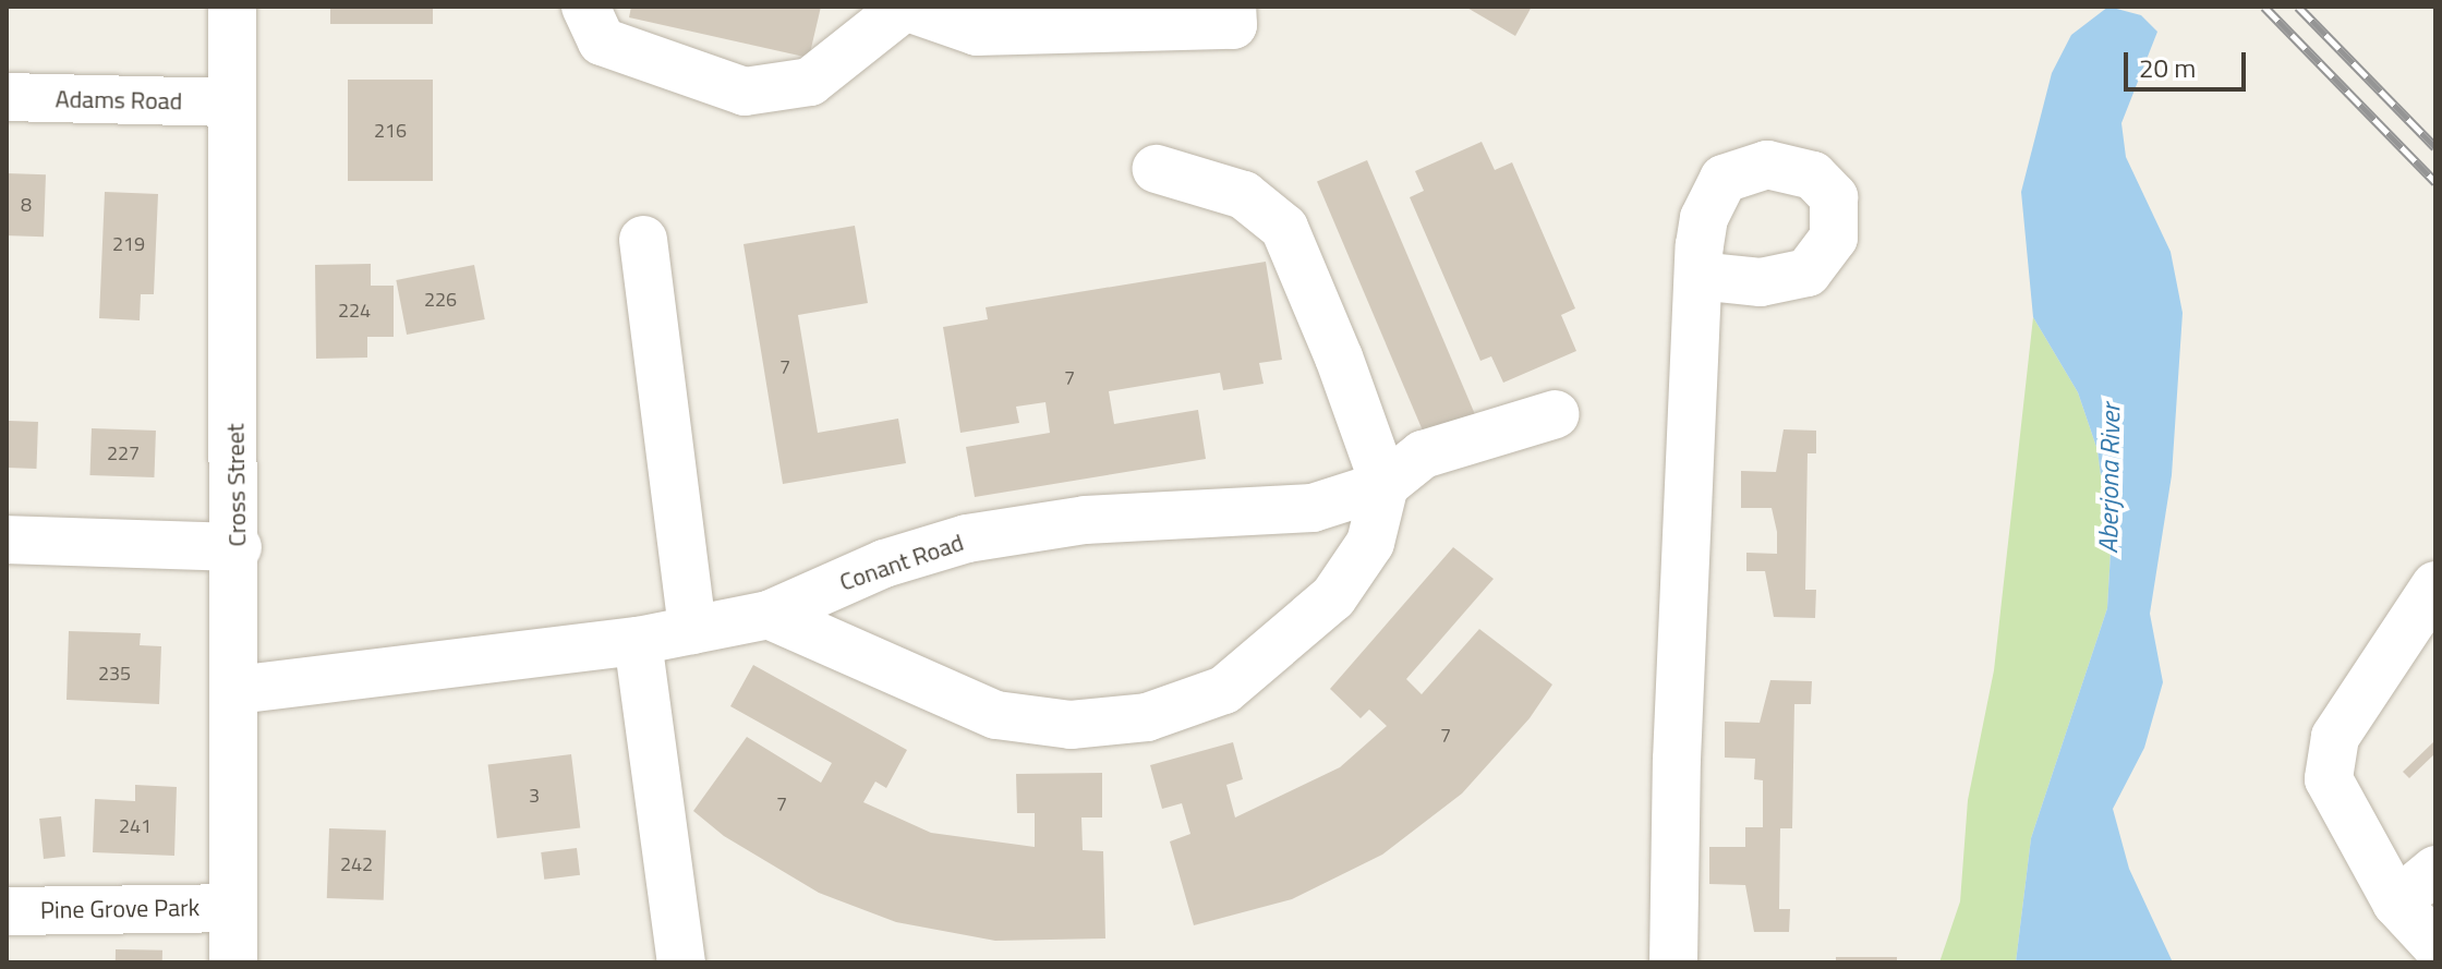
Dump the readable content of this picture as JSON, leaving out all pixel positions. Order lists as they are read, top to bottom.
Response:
{
  "streets": {
    "street": [
      "Adams Road",
      "Cross Street",
      "Conant Road",
      "Pine Grove Park"
    ]
  },
  "crossings": [
    ["Adams Road", "Cross Street"],
    ["Cross Street", "Conant Road"],
    ["Cross Street", "Pine Grove Park"]
  ],
  "water": ["Aberjona River"],
  "house_numbers": [
    "216",
    "8",
    "219",
    "226",
    "224",
    "7",
    "7",
    "227",
    "235",
    "7",
    "3",
    "7",
    "241",
    "242"
  ],
  "scale_bar": "20 m"
}
